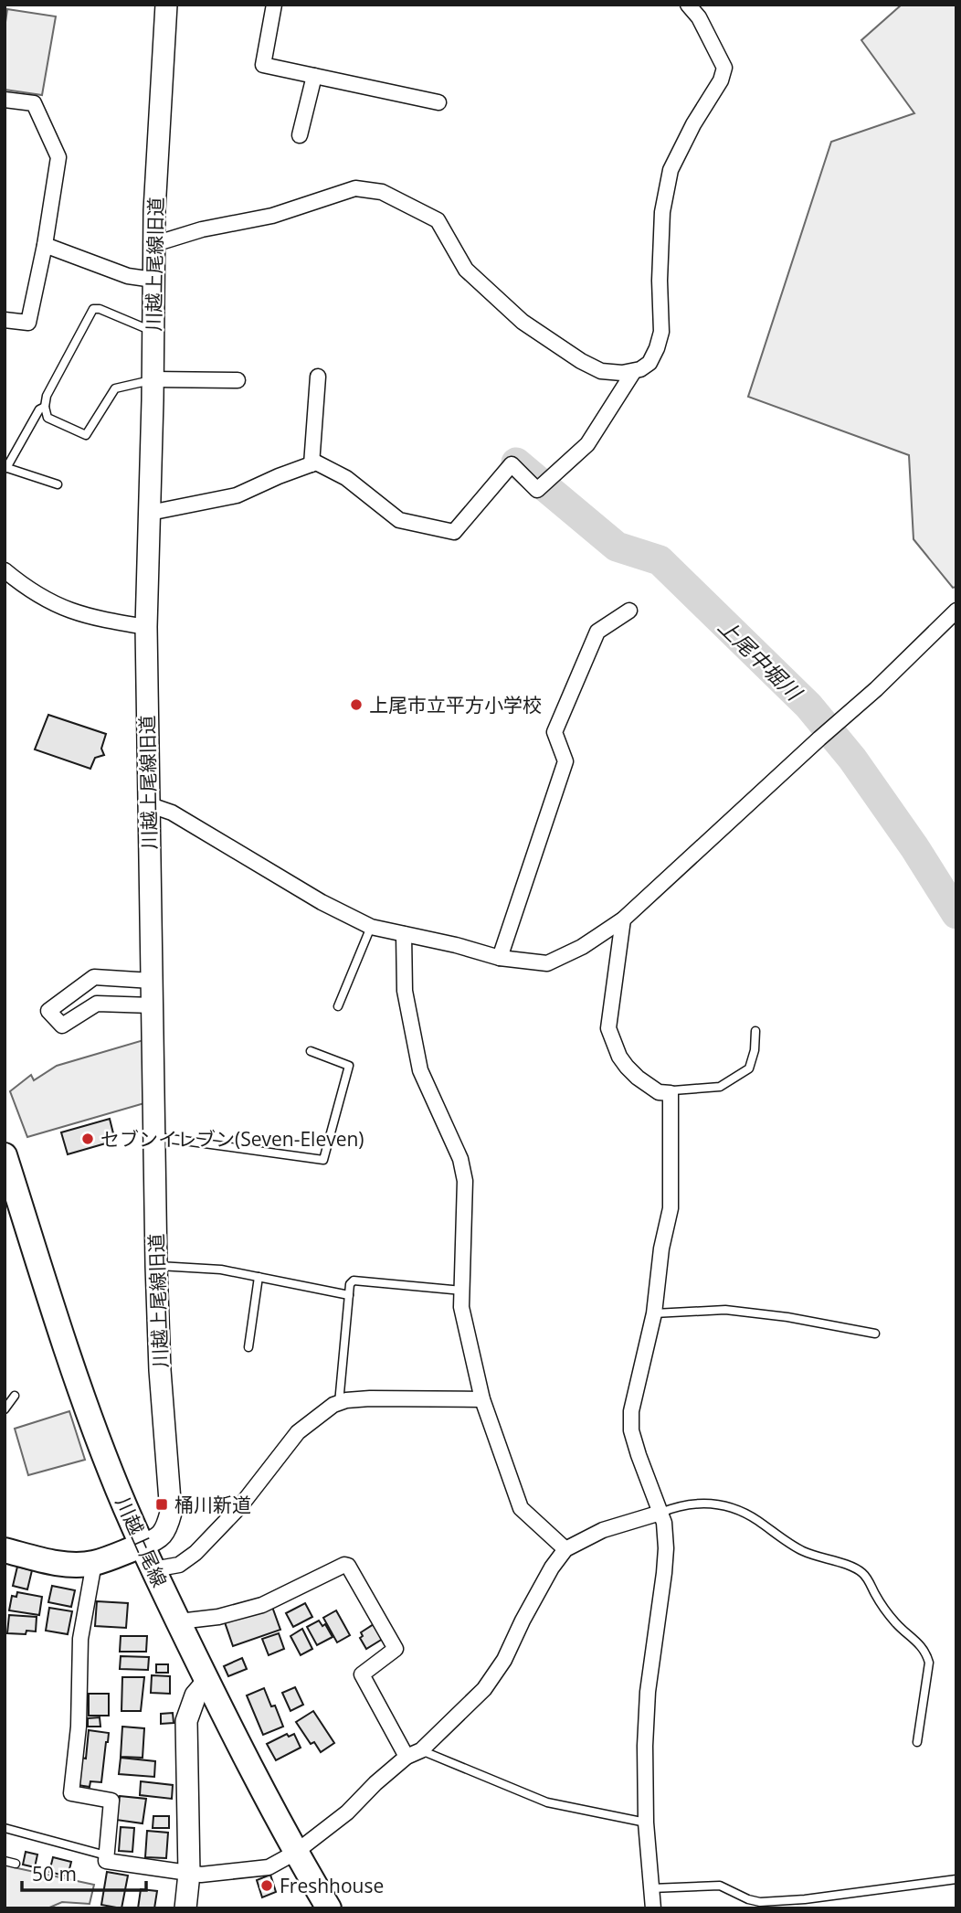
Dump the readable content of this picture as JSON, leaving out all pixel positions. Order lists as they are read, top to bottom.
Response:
{
  "streets": {
    "main road": ["川越上尾線"],
    "street": ["川越上尾線旧道"]
  },
  "crossings": [
    ["川越上尾線旧道", "川越上尾線"]
  ],
  "water": ["上尾中堀川"],
  "places": {
    "other": ["上尾市立平方小学校", "セブンイレブン(Seven-Eleven)", "Freshhouse"],
    "transit": ["桶川新道"]
  },
  "scale_bar": "50 m"
}
